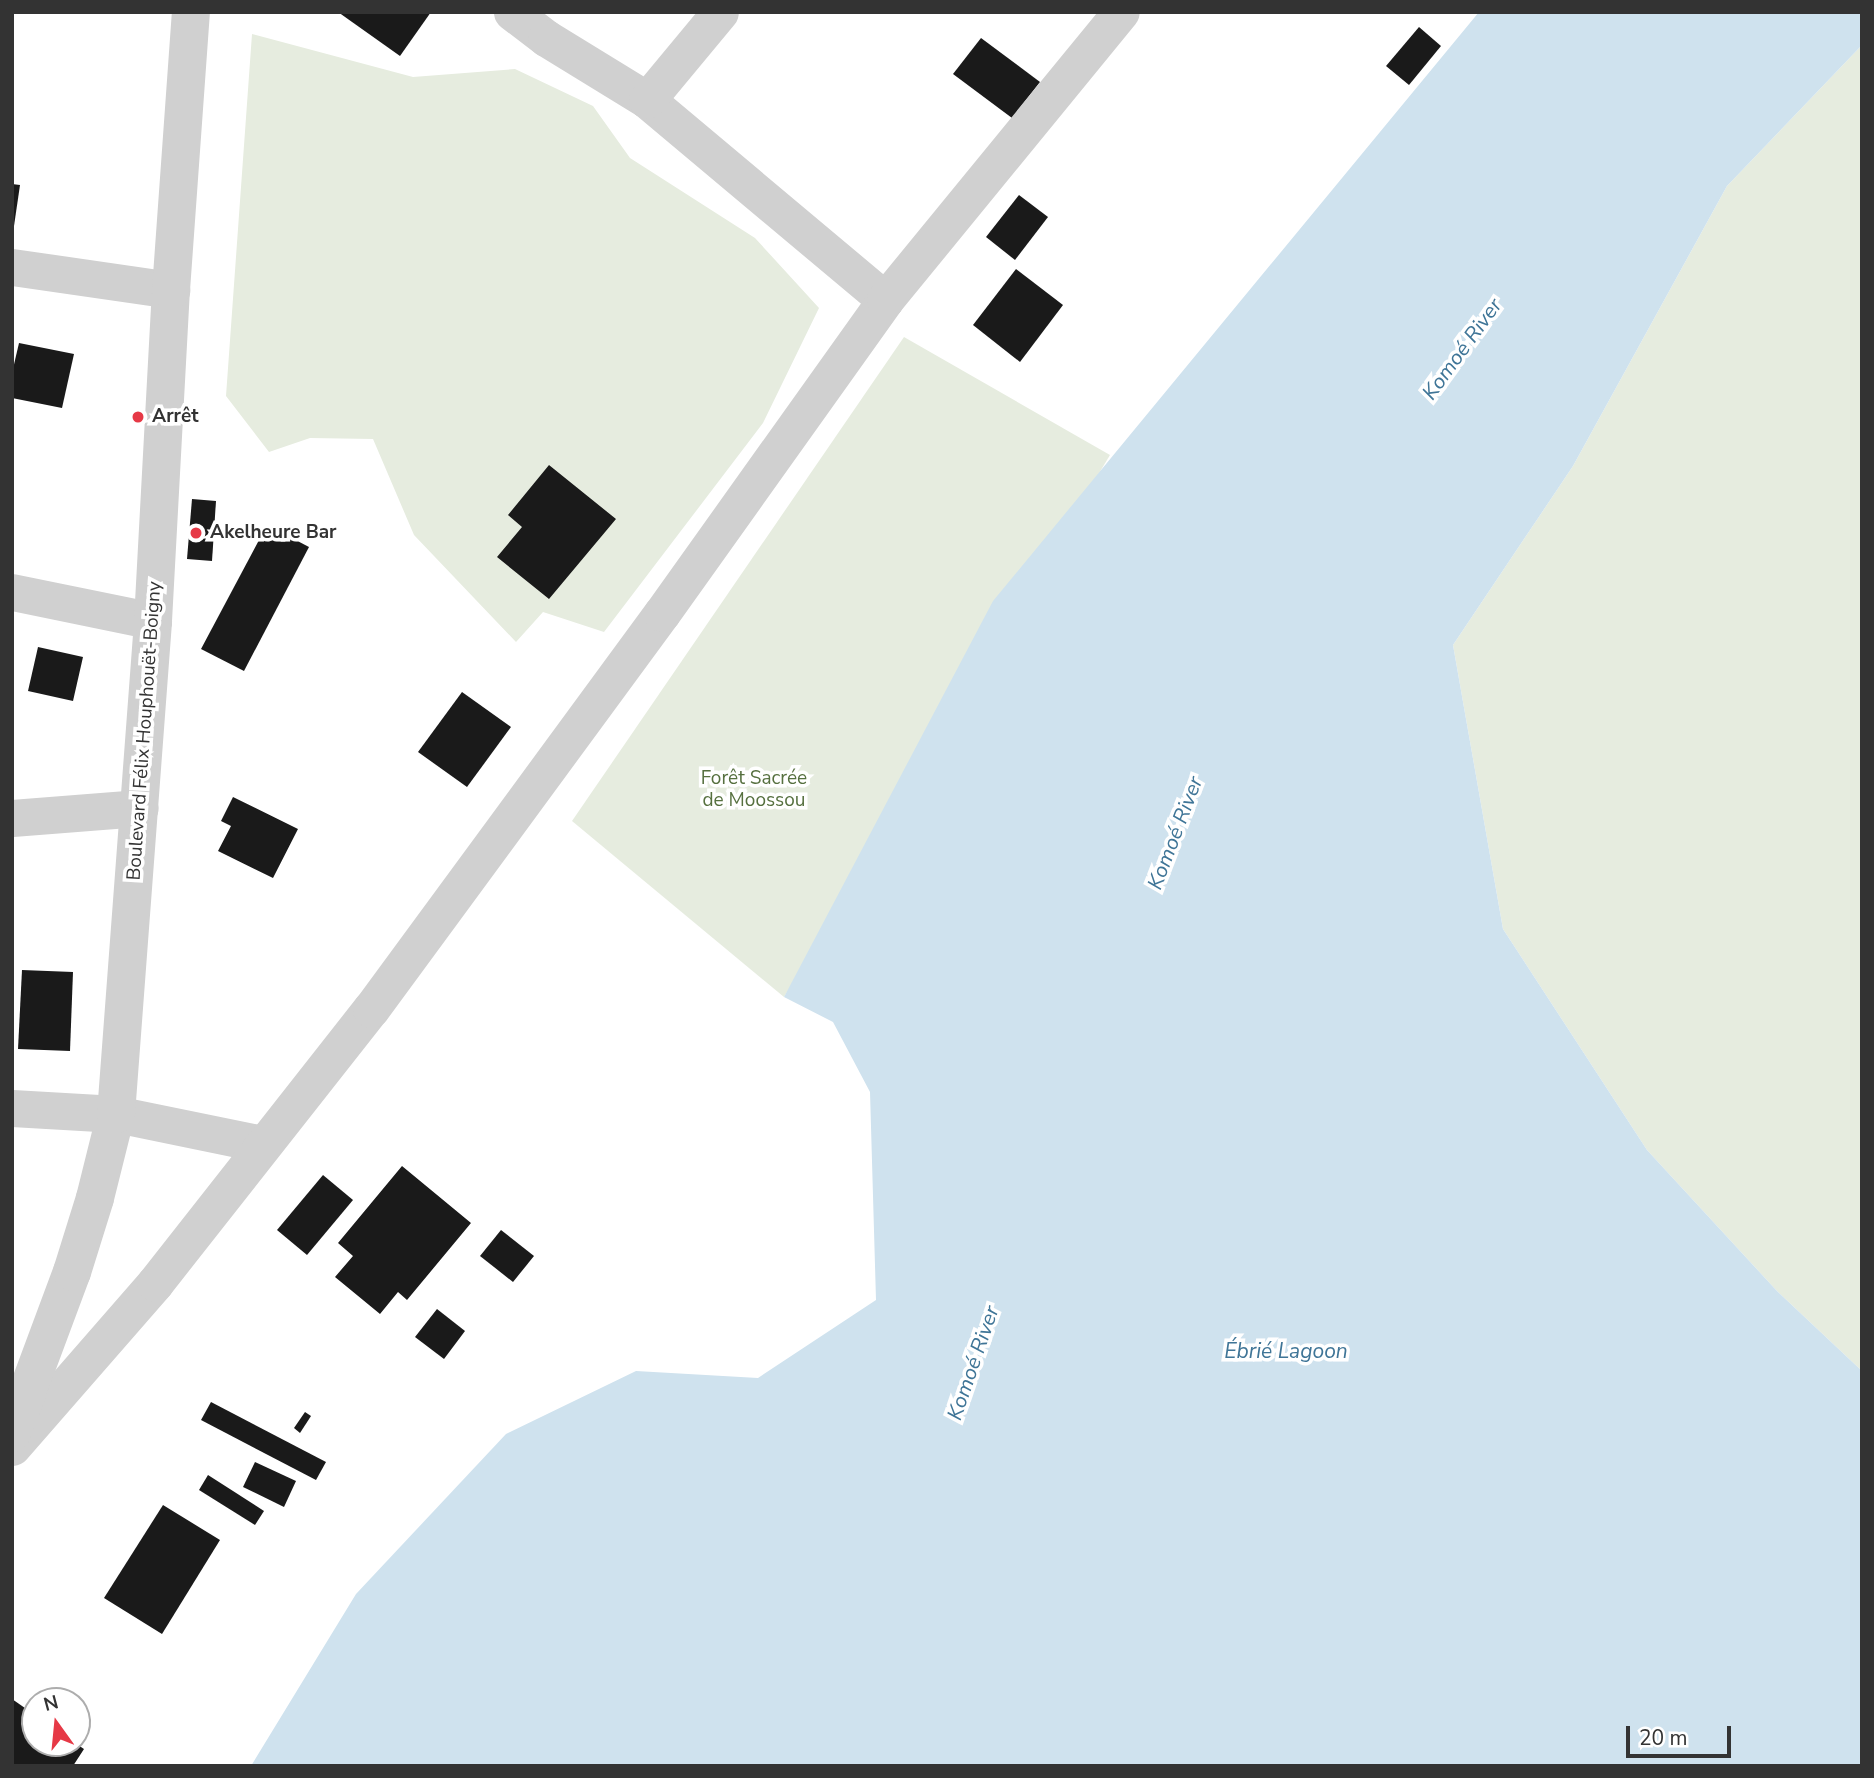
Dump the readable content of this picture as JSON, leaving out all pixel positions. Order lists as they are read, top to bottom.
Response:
{
  "streets": {
    "street": ["Boulevard Félix Houphouët-Boigny"]
  },
  "water": ["Komoé River", "Ébrié Lagoon"],
  "parks": ["Forêt Sacrée de Moossou"],
  "places": ["Arrêt", "Akelheure Bar"],
  "scale_bar": "20 m",
  "north": "top"
}
